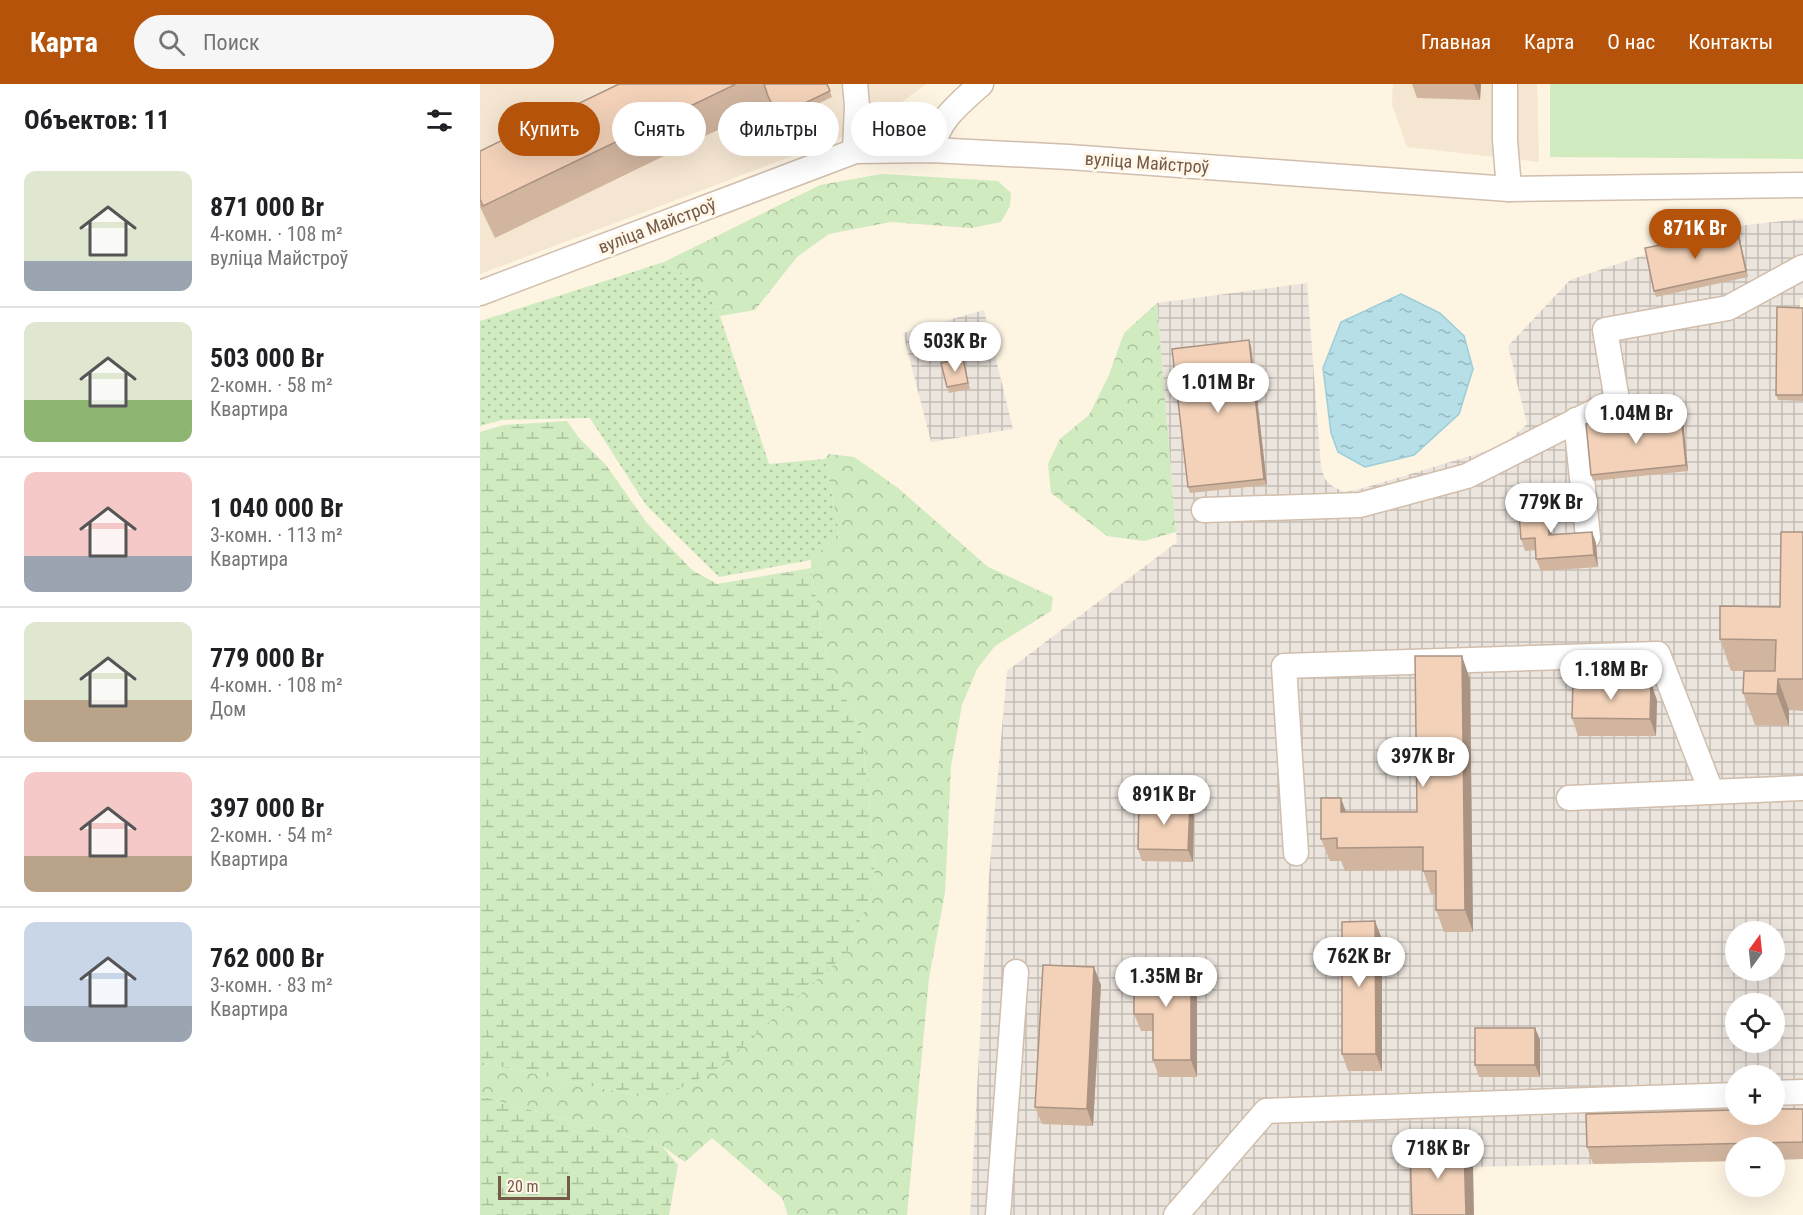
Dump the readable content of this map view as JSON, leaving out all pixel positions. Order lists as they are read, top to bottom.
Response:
{
  "streets": {
    "street": ["вуліца Майстроў"]
  },
  "scale_bar": "20 m",
  "north": "top",
  "page": {
    "header": "Карта",
    "search": "Поиск",
    "nav": [
      "Главная",
      "Карта",
      "О нас",
      "Контакты"
    ],
    "heading": "Объектов: 11",
    "chip": [
      "Купить",
      "Снять",
      "Фильтры",
      "Новое"
    ],
    "list": [
      {
        "name": "871 000 Br",
        "note": "4-комн. · 108 m² · вуліца Майстроў"
      },
      {
        "name": "503 000 Br",
        "note": "2-комн. · 58 m² · Квартира"
      },
      {
        "name": "1 040 000 Br",
        "note": "3-комн. · 113 m² · Квартира"
      },
      {
        "name": "779 000 Br",
        "note": "4-комн. · 108 m² · Дом"
      },
      {
        "name": "397 000 Br",
        "note": "2-комн. · 54 m² · Квартира"
      },
      {
        "name": "762 000 Br",
        "note": "3-комн. · 83 m² · Квартира"
      }
    ],
    "price": [
      "871K Br",
      "503K Br",
      "1.01M Br",
      "1.04M Br",
      "779K Br",
      "1.18M Br",
      "397K Br",
      "891K Br",
      "762K Br",
      "1.35M Br",
      "718K Br"
    ],
    "map_buttons": ["+", "−"],
    "scale": "20 m"
  }
}
